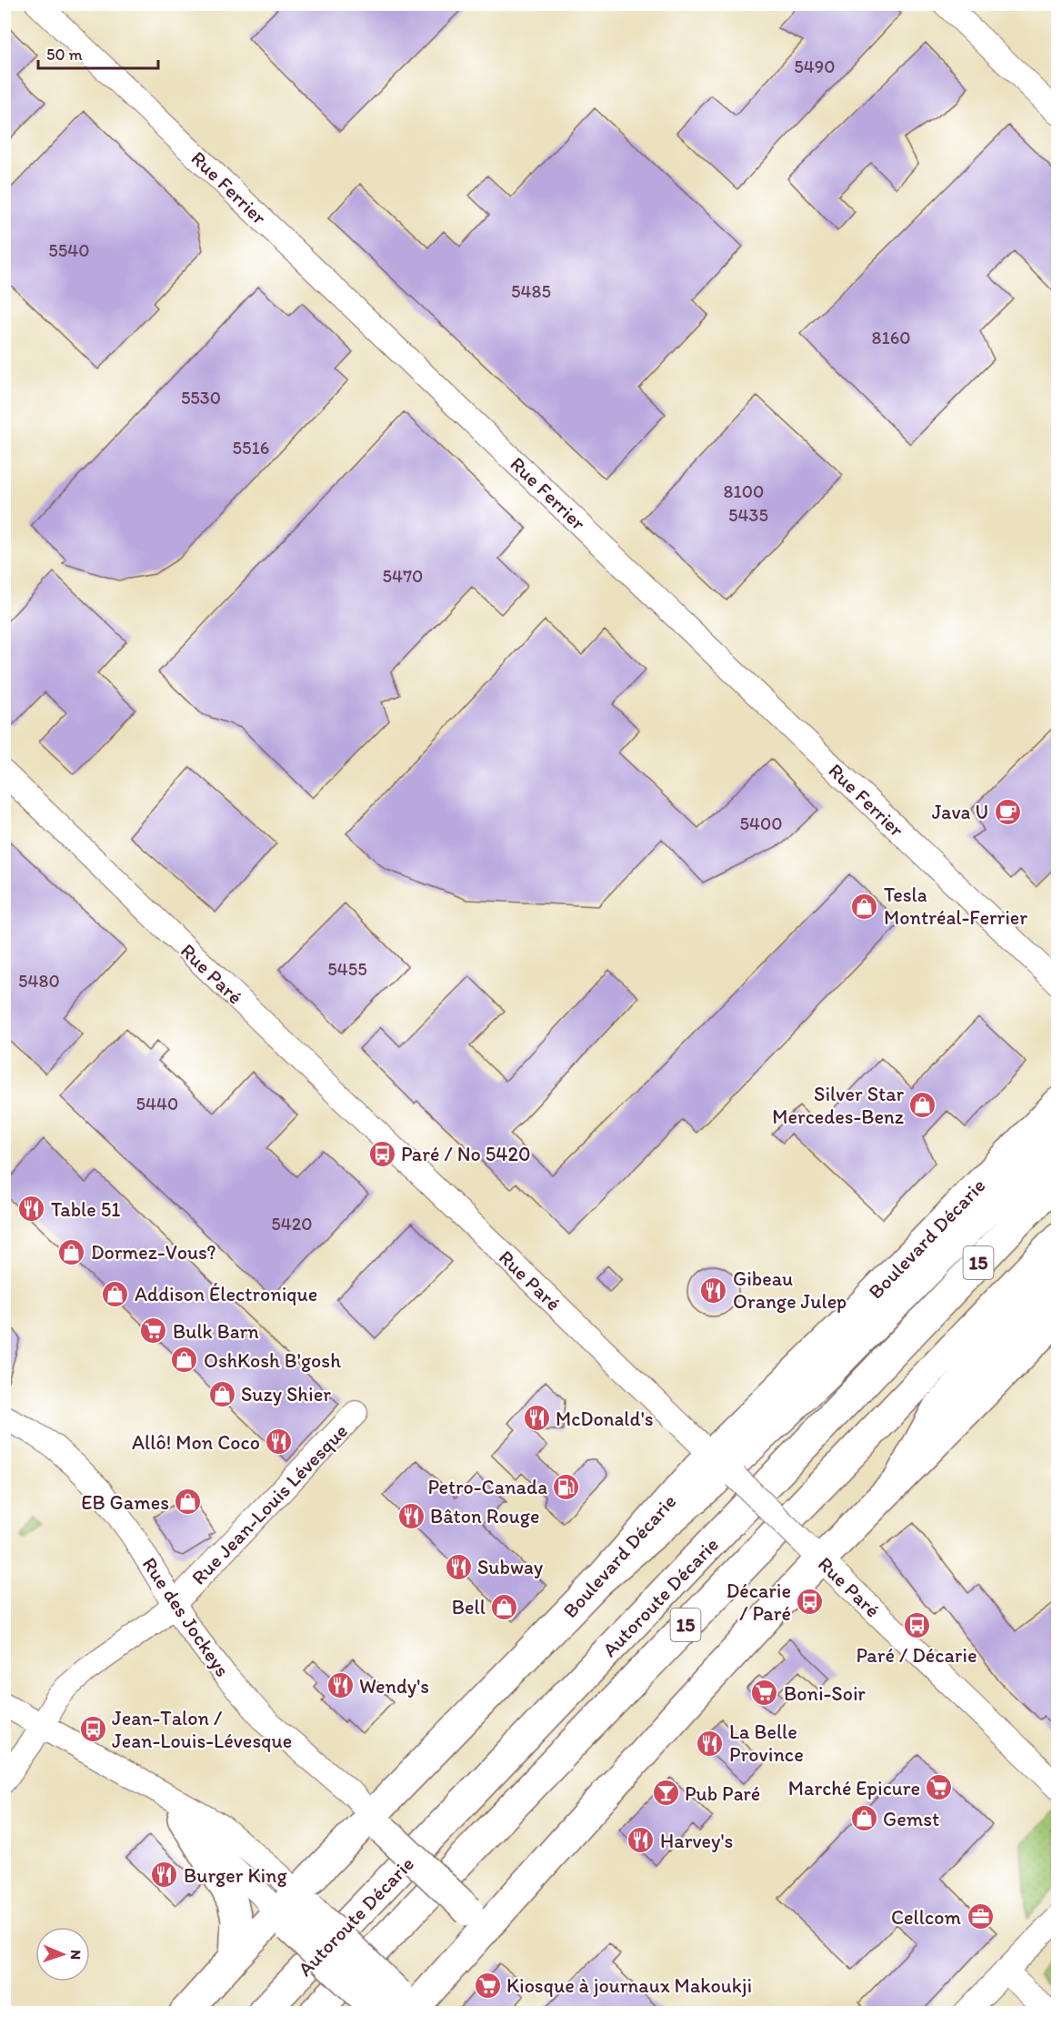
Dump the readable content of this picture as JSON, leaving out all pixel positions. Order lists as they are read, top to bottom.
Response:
{
  "streets": {
    "main road": ["Boulevard Décarie", "15", "Autoroute Décarie"],
    "street": [
      "Rue Ferrier",
      "Rue Paré",
      "Rue Jean-Louis Lévesque",
      "Rue des Jockeys"
    ]
  },
  "crossings": [
    ["Rue Paré", "Boulevard Décarie"],
    ["Boulevard Décarie", "Rue des Jockeys"],
    ["Rue Jean-Louis Lévesque", "Rue des Jockeys"]
  ],
  "places": {
    "cafe": ["Java U"],
    "shop": [
      "Tesla Montréal-Ferrier",
      "Silver Star Mercedes-Benz",
      "Dormez-Vous?",
      "Addison Électronique",
      "OshKosh B'gosh",
      "Suzy Shier",
      "EB Games",
      "Bell",
      "Gemst"
    ],
    "bus stop": [
      "Paré / No 5420",
      "Décarie / Paré",
      "Paré / Décarie",
      "Jean-Talon / Jean-Louis-Lévesque"
    ],
    "restaurant": [
      "Table 51",
      "Gibeau Orange Julep",
      "McDonald's",
      "Allô! Mon Coco",
      "Bâton Rouge",
      "Subway",
      "Wendy's",
      "La Belle Province",
      "Harvey's",
      "Burger King"
    ],
    "supermarket": [
      "Bulk Barn",
      "Boni-Soir",
      "Marché Epicure",
      "Kiosque à journaux Makoukji"
    ],
    "fuel station": ["Petro-Canada"],
    "bar": ["Pub Paré"],
    "office": ["Cellcom"]
  },
  "house_numbers": [
    "5490",
    "5540",
    "5485",
    "8160",
    "5530",
    "5516",
    "8100",
    "5435",
    "5470",
    "5400",
    "5455",
    "5480",
    "5440",
    "5420"
  ],
  "scale_bar": "50 m",
  "north": "right"
}
